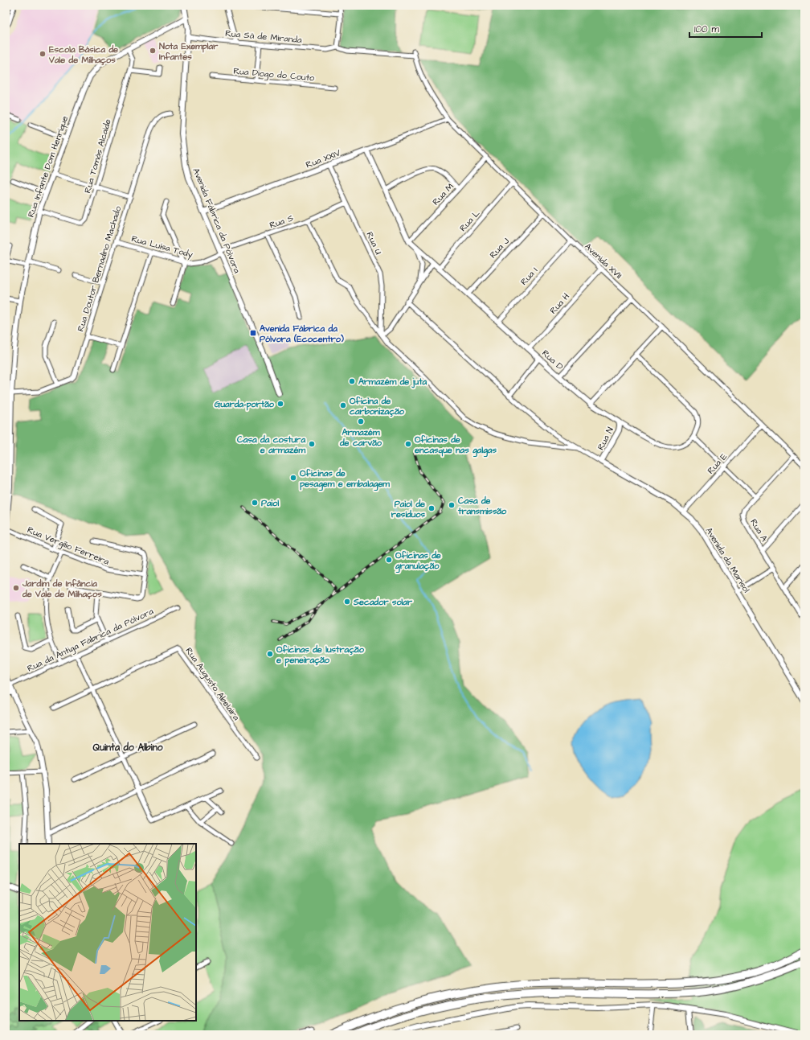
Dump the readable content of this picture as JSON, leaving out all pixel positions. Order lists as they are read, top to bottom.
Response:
{
  "streets": {
    "street": [
      "Rua Sá de Miranda",
      "Rua Diogo do Couto",
      "Rua Tomás Alcaide",
      "Rua XXIV",
      "Rua Infante Dom Henrique",
      "Rua M",
      "Avenida Fábrica da Pólvora",
      "Rua L",
      "Rua S",
      "Rua U",
      "Rua Luísa Tody",
      "Rua J",
      "Avenida XVII",
      "Rua Doutor Bernadino Machado",
      "Rua I",
      "Rua H",
      "Rua D",
      "Rua N",
      "Rua E",
      "Rua A",
      "Rua Vergílio Ferreira",
      "Avenida da Marisol",
      "Rua da Antiga Fábrica da Pólvora",
      "Rua Augusto Abelaira"
    ]
  },
  "crossings": [
    ["Rua Sá de Miranda", "Avenida Fábrica da Pólvora"],
    ["Rua Sá de Miranda", "Avenida XVII"],
    ["Rua Tomás Alcaide", "Rua Infante Dom Henrique"],
    ["Rua XXIV", "Avenida Fábrica da Pólvora"],
    ["Rua XXIV", "Rua U"],
    ["Rua XXIV", "Avenida XVII"],
    ["Rua XXIV", "Rua D"],
    ["Rua Infante Dom Henrique", "Avenida Fábrica da Pólvora"],
    ["Rua Infante Dom Henrique", "Rua Doutor Bernadino Machado"],
    ["Rua Infante Dom Henrique", "Rua Vergílio Ferreira"],
    ["Rua M", "Avenida XVII"],
    ["Rua M", "Rua D"],
    ["Avenida Fábrica da Pólvora", "Rua S"],
    ["Avenida Fábrica da Pólvora", "Rua Luísa Tody"],
    ["Rua L", "Avenida XVII"],
    ["Rua L", "Rua D"],
    ["Rua S", "Rua U"],
    ["Rua S", "Rua Luísa Tody"],
    ["Rua Luísa Tody", "Rua Doutor Bernadino Machado"],
    ["Rua J", "Avenida XVII"],
    ["Rua J", "Rua D"],
    ["Avenida XVII", "Rua I"],
    ["Avenida XVII", "Rua H"],
    ["Avenida XVII", "Rua E"],
    ["Avenida XVII", "Rua A"],
    ["Rua I", "Rua D"],
    ["Rua H", "Rua D"],
    ["Rua D", "Rua N"],
    ["Rua N", "Avenida da Marisol"],
    ["Rua E", "Avenida da Marisol"]
  ],
  "districts": ["Quinta do Albino"],
  "places": {
    "other": [
      "Nota Exemplar Infantes",
      "Escola Básica de Vale de Milhaços",
      "Armazém de juta",
      "Guarda-portão",
      "Oficina de carbonização",
      "Armazém de carvão",
      "Casa da costura e armazém",
      "Oficinas de encasque nas galgas",
      "Oficinas de pesagem e embalagem",
      "Paiol",
      "Casa de transmissão",
      "Paiol de resíduos",
      "Oficinas de granulação",
      "Jardim de Infância de Vale de Milhaços",
      "Secador solar",
      "Oficinas de lustração e peneiração"
    ],
    "transit": ["Avenida Fábrica da Pólvora (Ecocentro)"]
  },
  "scale_bar": "100 m"
}
